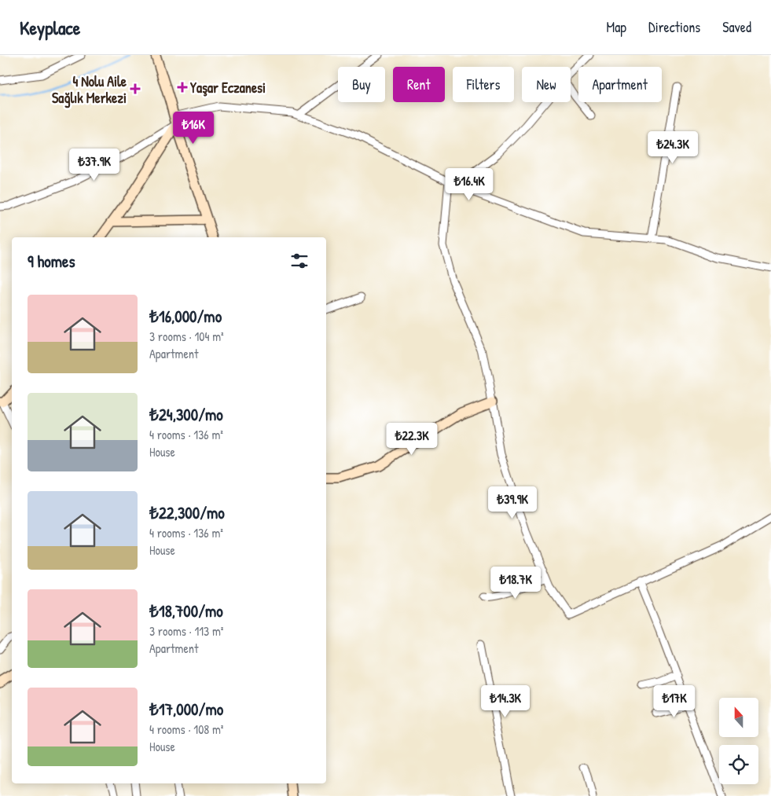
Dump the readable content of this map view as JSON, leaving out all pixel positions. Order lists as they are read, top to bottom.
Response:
{
  "places": {
    "health": ["Yaşar Eczanesi", "4 Nolu Aile Sağlık Merkezi"]
  },
  "north": "top",
  "page": {
    "header": "Keyplace",
    "nav": ["Map", "Directions", "Saved"],
    "chip": [
      "Buy",
      "Rent",
      "Filters",
      "New",
      "Apartment"
    ],
    "price": [
      "₺16K",
      "₺24.3K",
      "₺37.9K",
      "₺16.4K",
      "₺22.3K",
      "₺39.9K",
      "₺18.7K",
      "₺14.3K",
      "₺17K"
    ],
    "heading": "9 homes",
    "list": [
      {
        "name": "₺16,000/mo",
        "note": "3 rooms · 104 m² · Apartment"
      },
      {
        "name": "₺24,300/mo",
        "note": "4 rooms · 136 m² · House"
      },
      {
        "name": "₺22,300/mo",
        "note": "4 rooms · 136 m² · House"
      },
      {
        "name": "₺18,700/mo",
        "note": "3 rooms · 113 m² · Apartment"
      },
      {
        "name": "₺17,000/mo",
        "note": "4 rooms · 108 m² · House"
      }
    ]
  }
}
